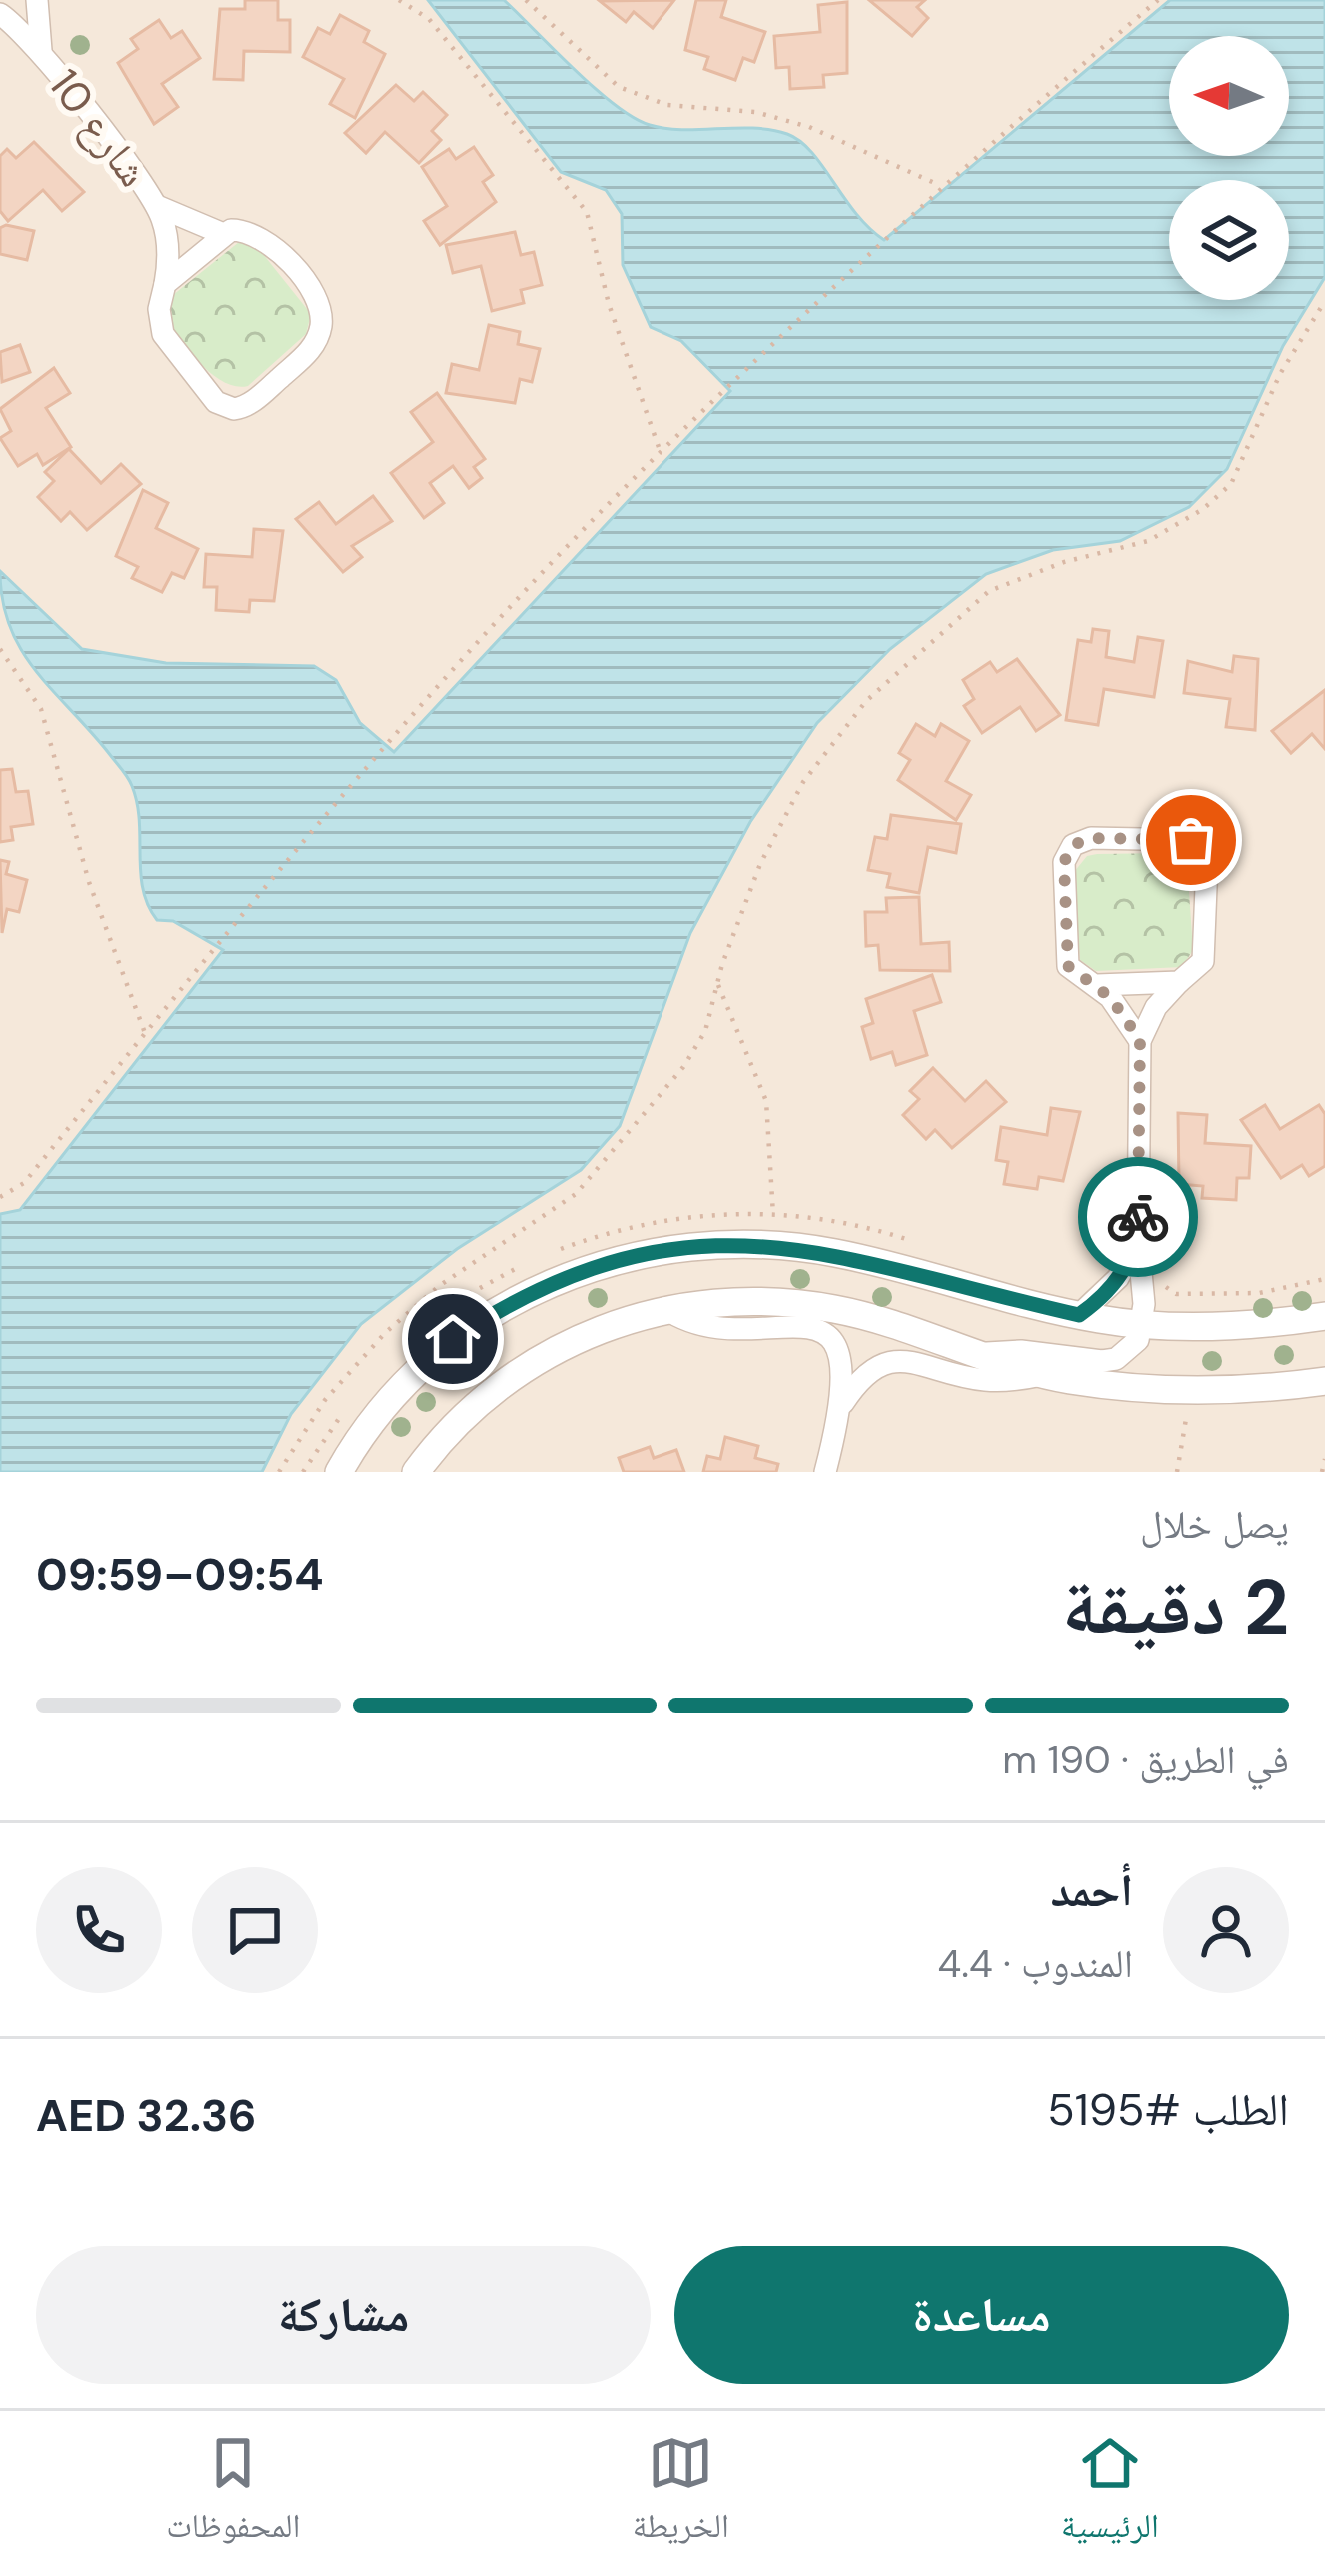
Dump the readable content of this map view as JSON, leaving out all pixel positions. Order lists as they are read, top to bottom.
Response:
{
  "streets": {
    "street": ["شارع 10"]
  },
  "north": "left",
  "page": {
    "heading": ["2 دقيقة", "يصل خلال", "09:54–09:59"],
    "panel": [
      "أحمد",
      "المندوب · 4.4",
      "الطلب #5195",
      "AED 32.36"
    ],
    "bar": "في الطريق · 190 m",
    "buttons": ["مساعدة", "مشاركة"],
    "tabs": ["الرئيسية", "الخريطة", "المحفوظات"]
  }
}
